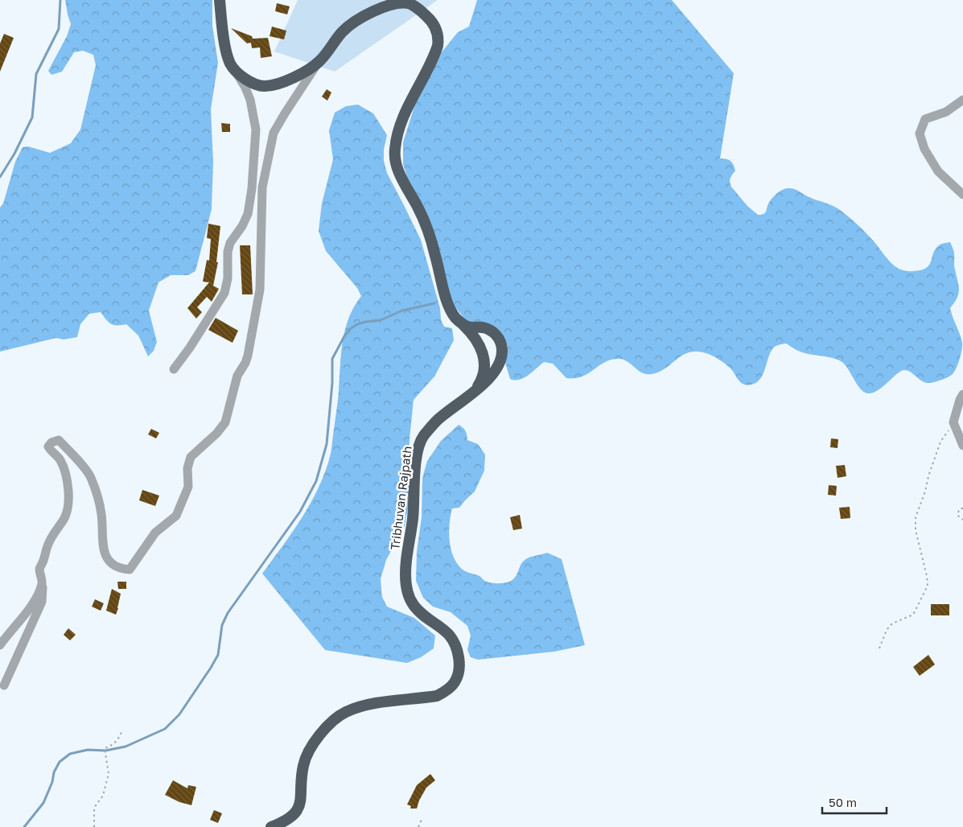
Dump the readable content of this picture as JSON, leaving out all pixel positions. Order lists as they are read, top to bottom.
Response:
{
  "streets": {
    "highway": ["Tribhuvan Rajpath"]
  },
  "scale_bar": "50 m"
}
